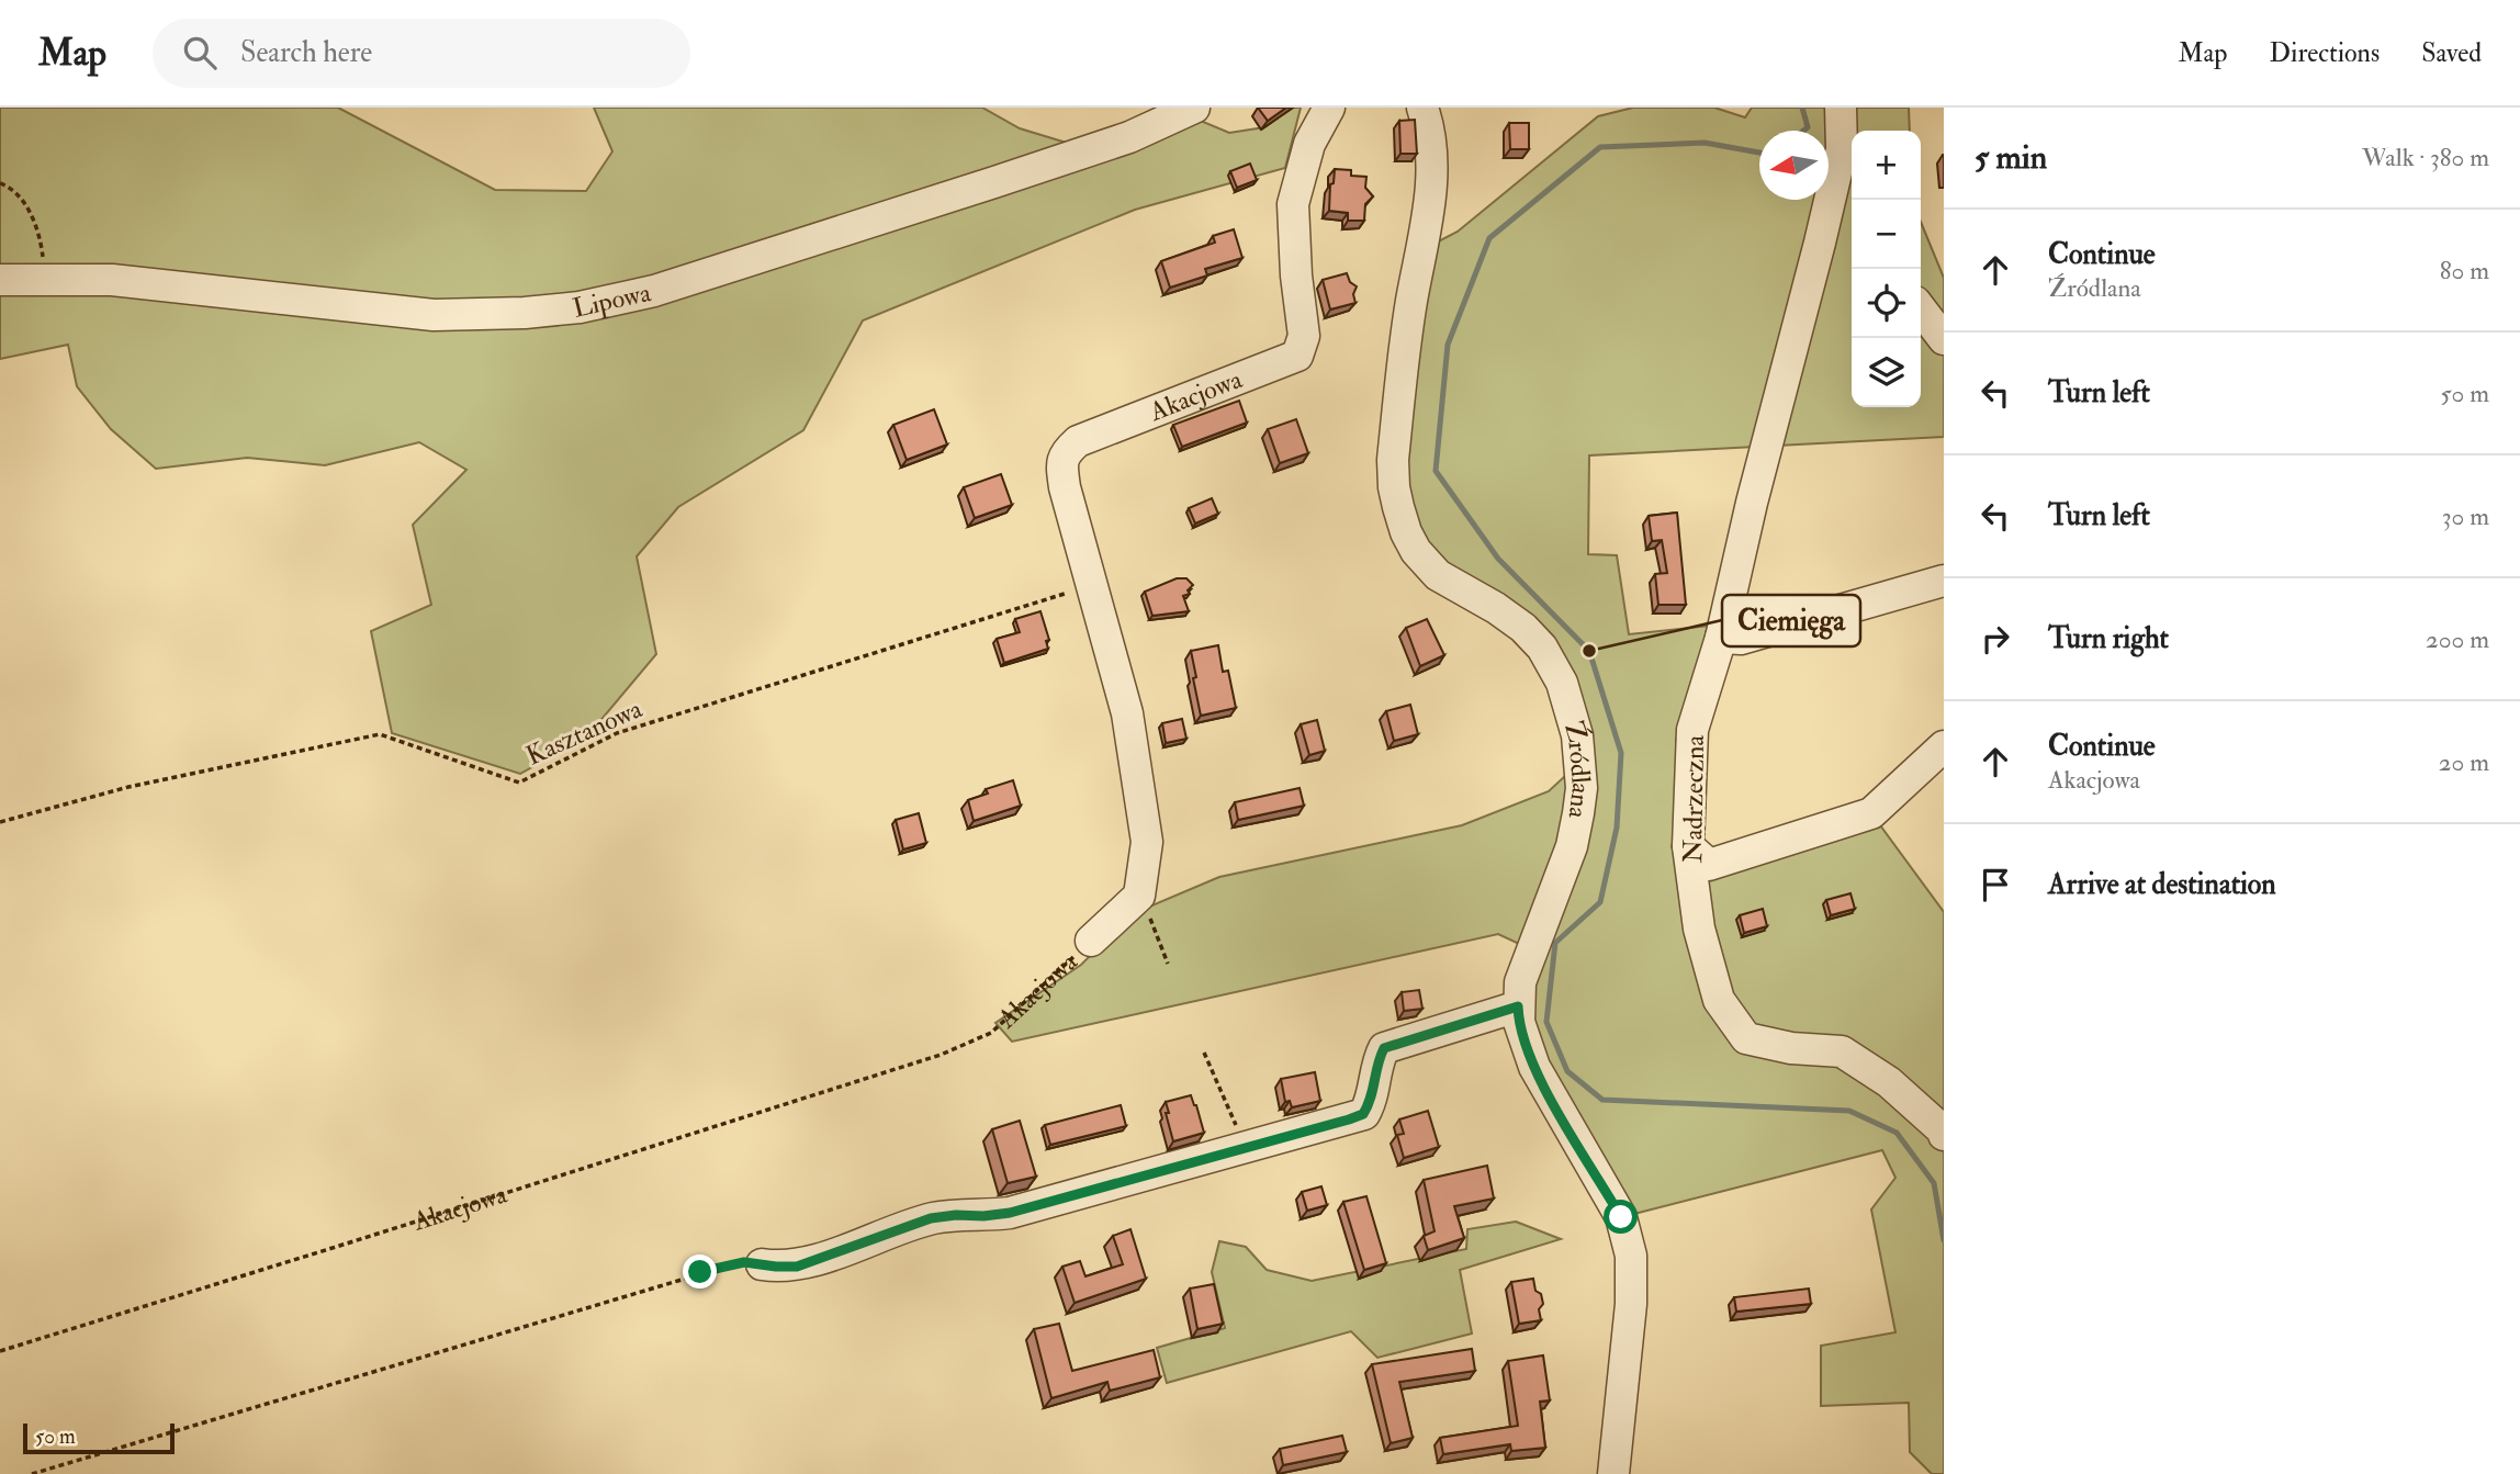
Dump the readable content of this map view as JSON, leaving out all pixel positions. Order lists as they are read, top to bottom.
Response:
{
  "streets": {
    "street": [
      "Lipowa",
      "Akacjowa",
      "Źródlana",
      "Nadrzeczna"
    ],
    "path": ["Kasztanowa"]
  },
  "crossings": [
    ["Akacjowa", "Kasztanowa"]
  ],
  "places": ["Ciemięga"],
  "scale_bar": "50 m",
  "north": "left",
  "page": {
    "header": "Map",
    "search": "Search here",
    "nav": ["Map", "Directions", "Saved"],
    "heading": ["5 min", "Walk · 380 m"],
    "map_buttons": ["+", "−"],
    "list": [
      ["Continue", "Źródlana", "80 m"],
      ["Turn left", "50 m"],
      ["Turn left", "30 m"],
      ["Turn right", "200 m"],
      ["Continue", "Akacjowa", "20 m"],
      "Arrive at destination"
    ],
    "scale": "50 m"
  }
}
